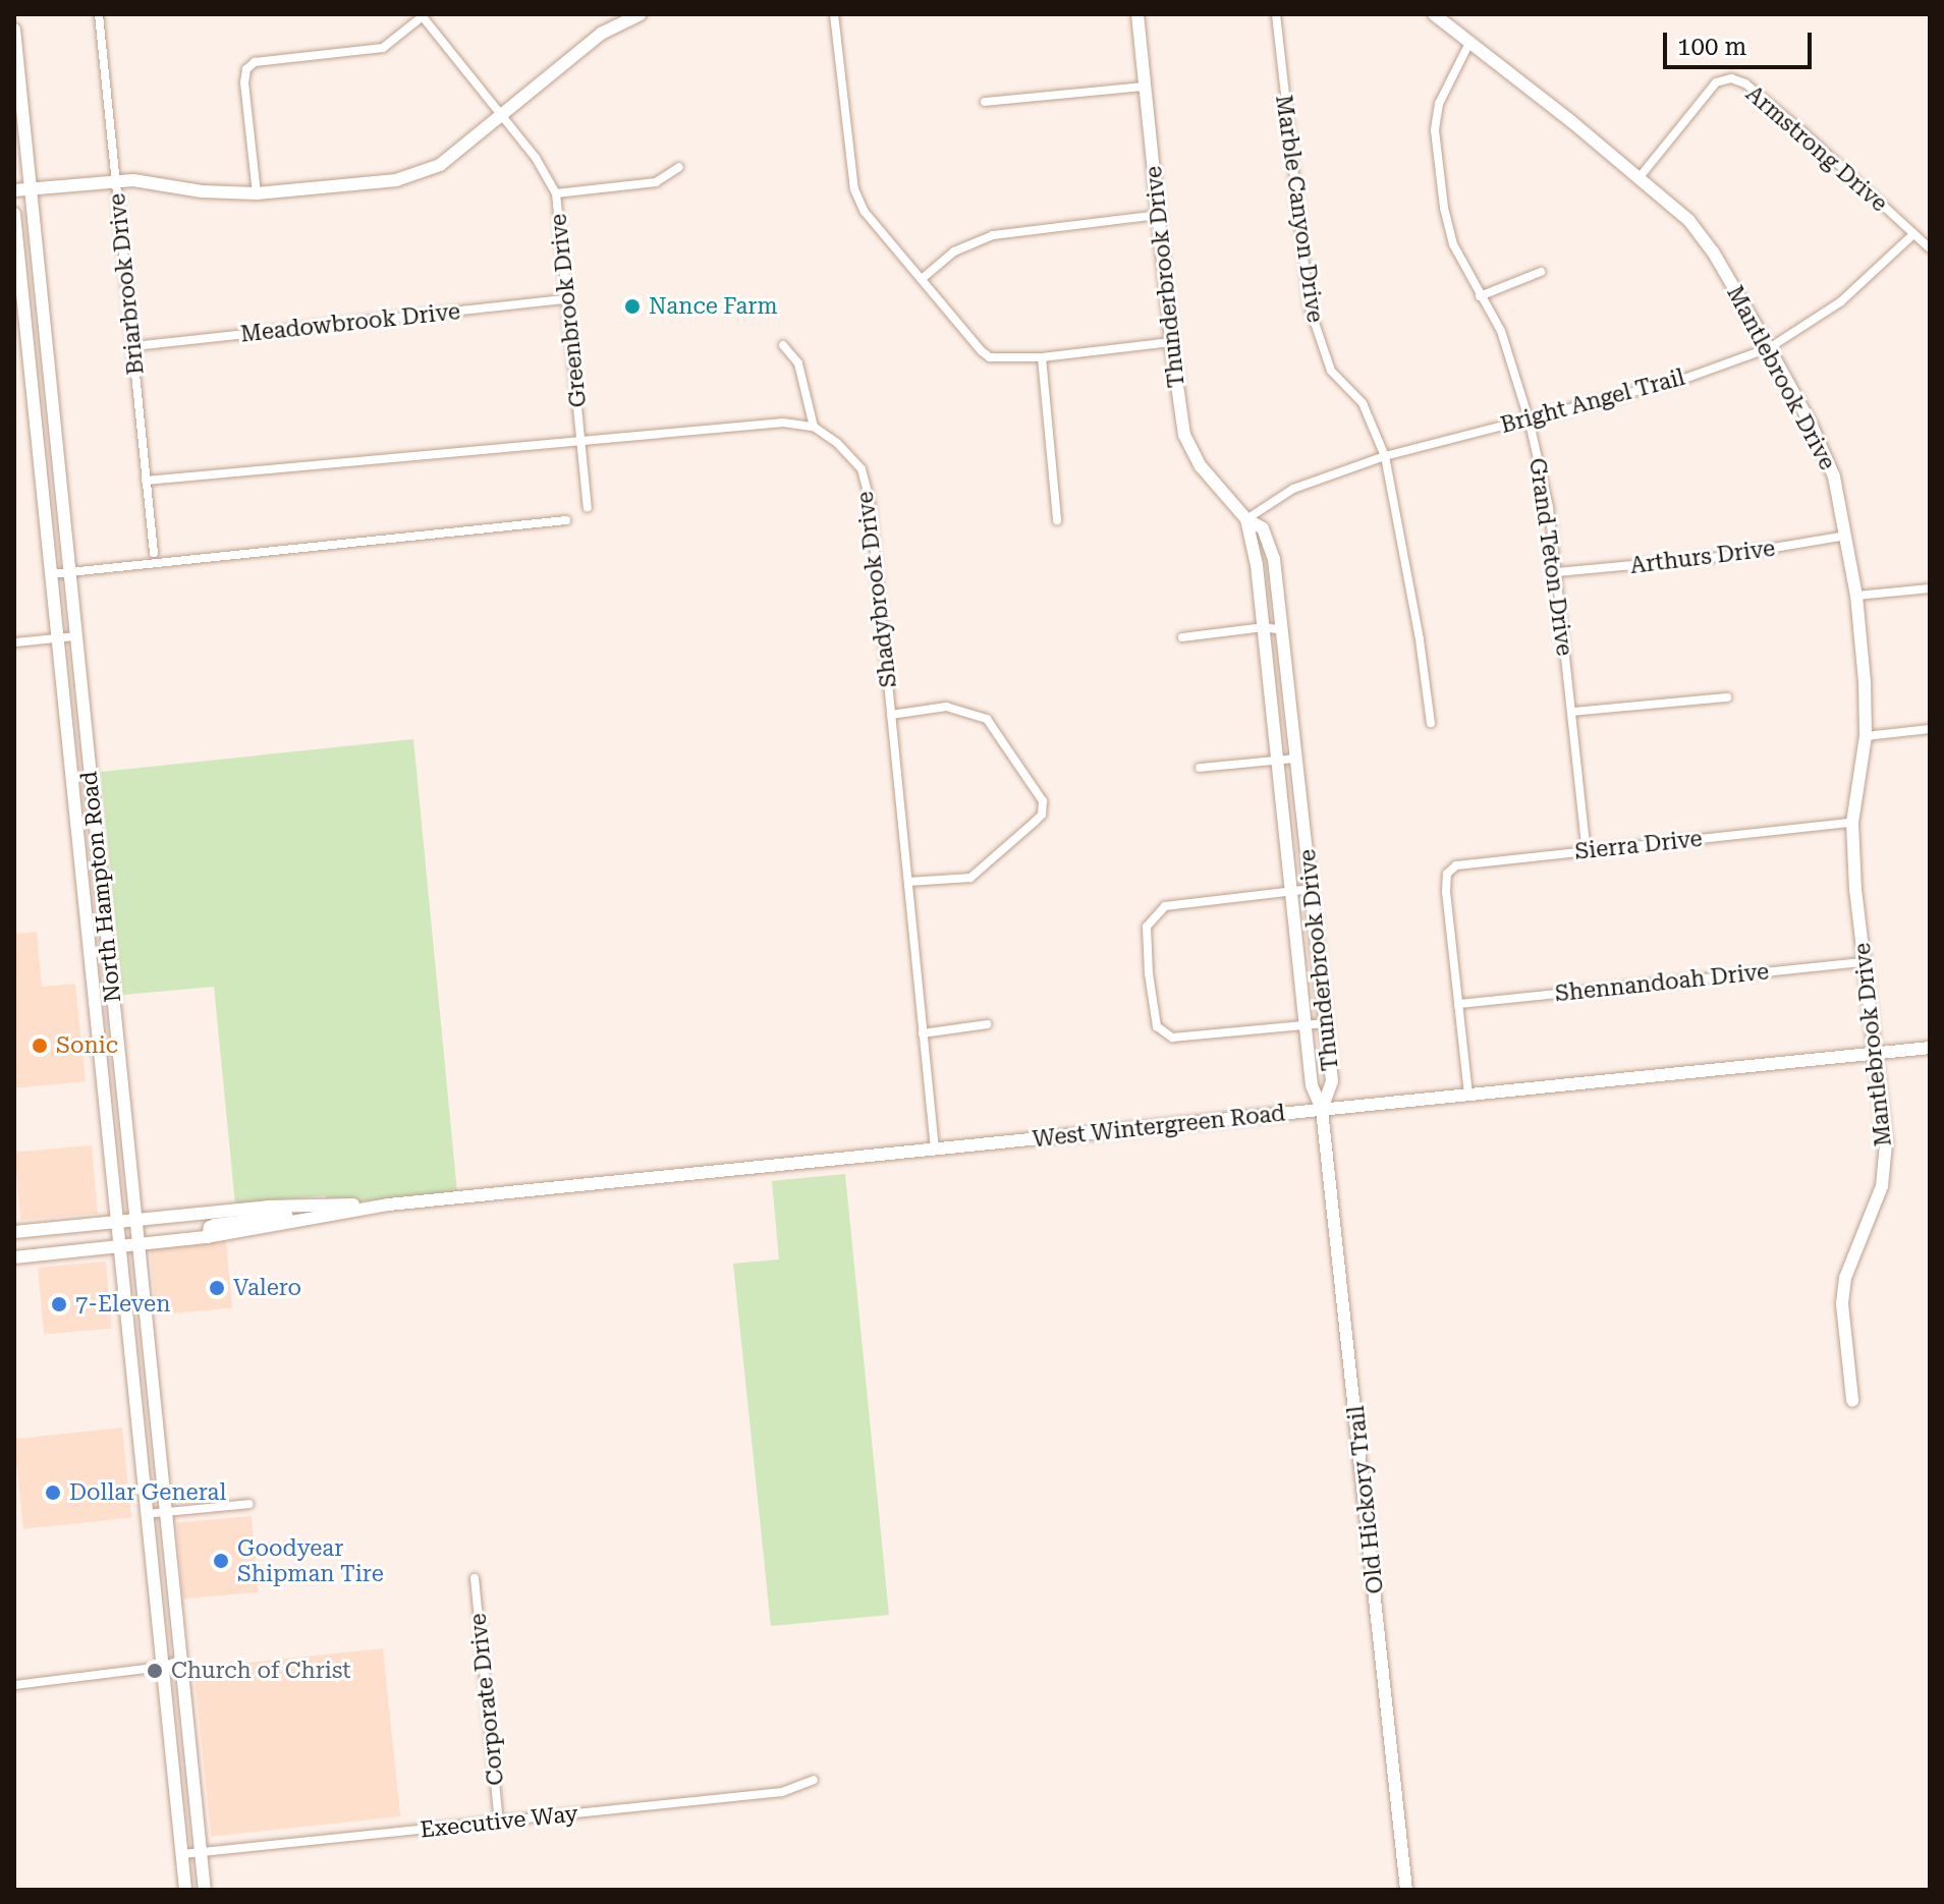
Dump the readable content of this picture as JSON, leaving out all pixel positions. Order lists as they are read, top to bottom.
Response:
{
  "streets": {
    "main road": [
      "Thunderbrook Drive",
      "Mantlebrook Drive",
      "North Hampton Road",
      "West Wintergreen Road",
      "Old Hickory Trail"
    ],
    "street": [
      "Armstrong Drive",
      "Marble Canyon Drive",
      "Briarbrook Drive",
      "Greenbrook Drive",
      "Meadowbrook Drive",
      "Bright Angel Trail",
      "Grand Teton Drive",
      "Arthurs Drive",
      "Shadybrook Drive",
      "Sierra Drive",
      "Shennandoah Drive",
      "Corporate Drive",
      "Executive Way"
    ]
  },
  "crossings": [
    ["Armstrong Drive", "Mantlebrook Drive"],
    ["Armstrong Drive", "Bright Angel Trail"],
    ["Marble Canyon Drive", "Bright Angel Trail"],
    ["Thunderbrook Drive", "Bright Angel Trail"],
    ["Thunderbrook Drive", "West Wintergreen Road"],
    ["Thunderbrook Drive", "Old Hickory Trail"],
    ["Briarbrook Drive", "Meadowbrook Drive"],
    ["Greenbrook Drive", "Meadowbrook Drive"],
    ["Mantlebrook Drive", "Bright Angel Trail"],
    ["Mantlebrook Drive", "Grand Teton Drive"],
    ["Mantlebrook Drive", "Arthurs Drive"],
    ["Mantlebrook Drive", "Sierra Drive"],
    ["Mantlebrook Drive", "Shennandoah Drive"],
    ["Mantlebrook Drive", "West Wintergreen Road"],
    ["Bright Angel Trail", "Grand Teton Drive"],
    ["Grand Teton Drive", "Arthurs Drive"],
    ["Grand Teton Drive", "Sierra Drive"],
    ["Shadybrook Drive", "West Wintergreen Road"],
    ["Sierra Drive", "Shennandoah Drive"],
    ["North Hampton Road", "West Wintergreen Road"],
    ["North Hampton Road", "Executive Way"],
    ["West Wintergreen Road", "Old Hickory Trail"],
    ["Corporate Drive", "Executive Way"]
  ],
  "places": [
    "Nance Farm",
    "Sonic",
    "Valero",
    "7-Eleven",
    "Dollar General",
    "Goodyear Shipman Tire",
    "Church of Christ"
  ],
  "scale_bar": "100 m"
}
